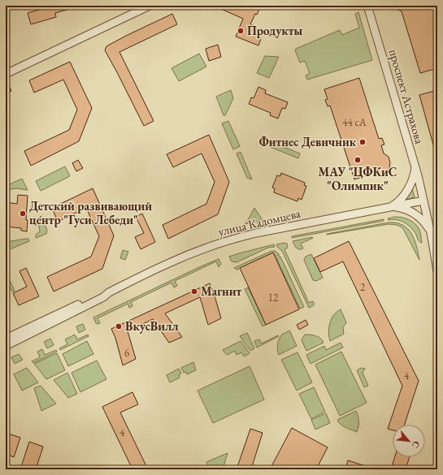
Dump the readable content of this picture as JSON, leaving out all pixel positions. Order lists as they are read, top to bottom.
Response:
{
  "streets": {
    "street": ["проспект Астрахова", "улица Кадомцева"]
  },
  "crossings": [
    ["проспект Астрахова", "улица Кадомцева"]
  ],
  "places": [
    "Продукты",
    "Фитнес Девичник",
    "МАУ \"ЦФКиС \"Олимпик\"",
    "Детский развивающий центр \"Гуси Лебеди\"",
    "Магнит",
    "ВкусВилл"
  ],
  "house_numbers": [
    "44 сА",
    "2",
    "12",
    "6",
    "4",
    "4"
  ],
  "north": "bottom right"
}
